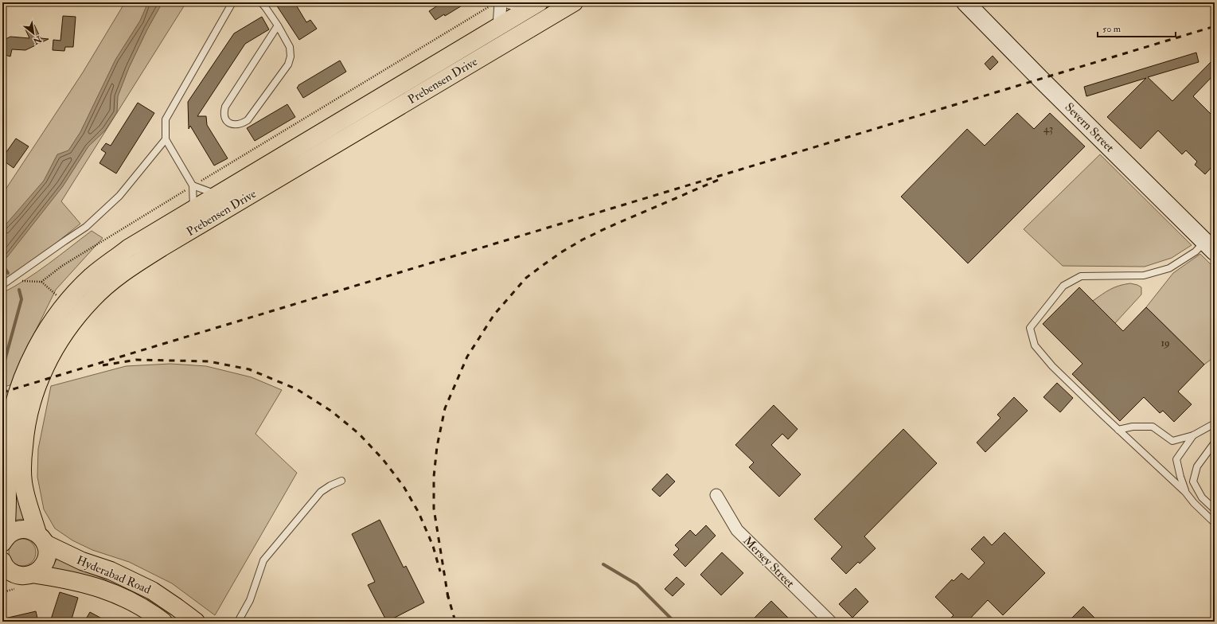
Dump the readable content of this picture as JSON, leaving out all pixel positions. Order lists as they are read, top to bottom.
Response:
{
  "streets": {
    "main road": ["Prebensen Drive", "Hyderabad Road"],
    "street": ["Severn Street", "Mersey Street"]
  },
  "crossings": [
    ["Prebensen Drive", "Hyderabad Road"]
  ],
  "house_numbers": ["43", "19"],
  "scale_bar": "50 m",
  "north": "bottom right"
}
